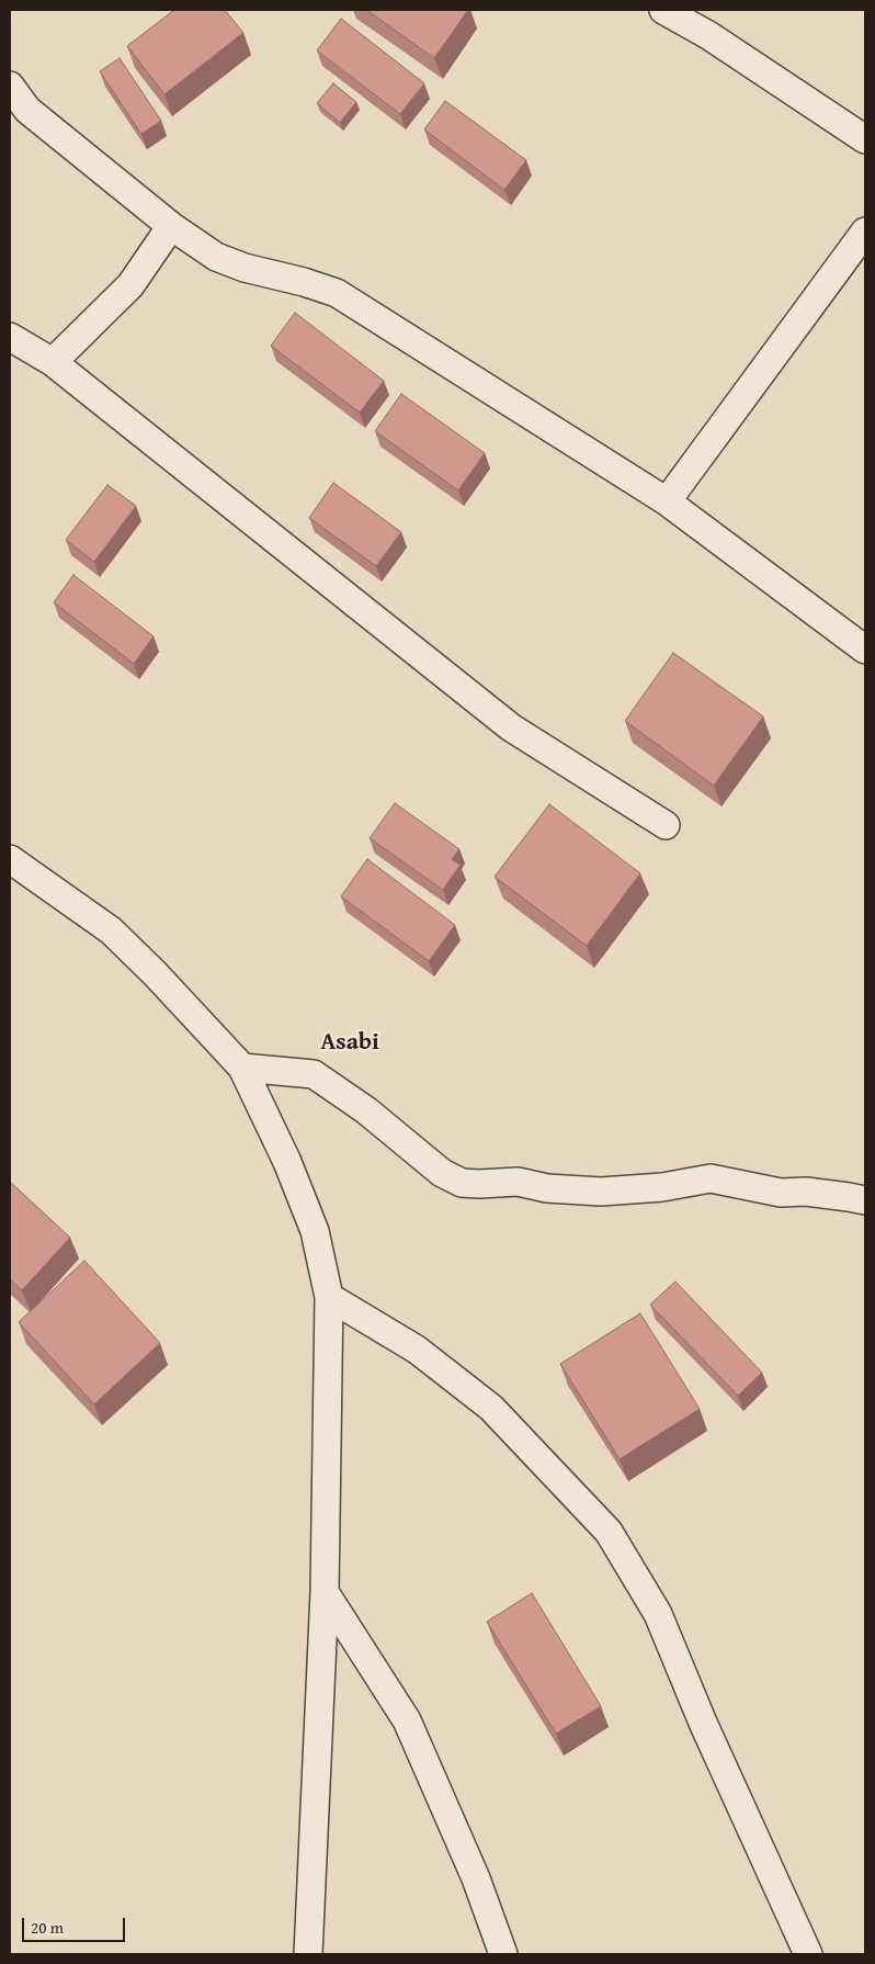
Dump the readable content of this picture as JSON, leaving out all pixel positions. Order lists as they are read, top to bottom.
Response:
{
  "districts": ["Asabi"],
  "scale_bar": "20 m"
}
